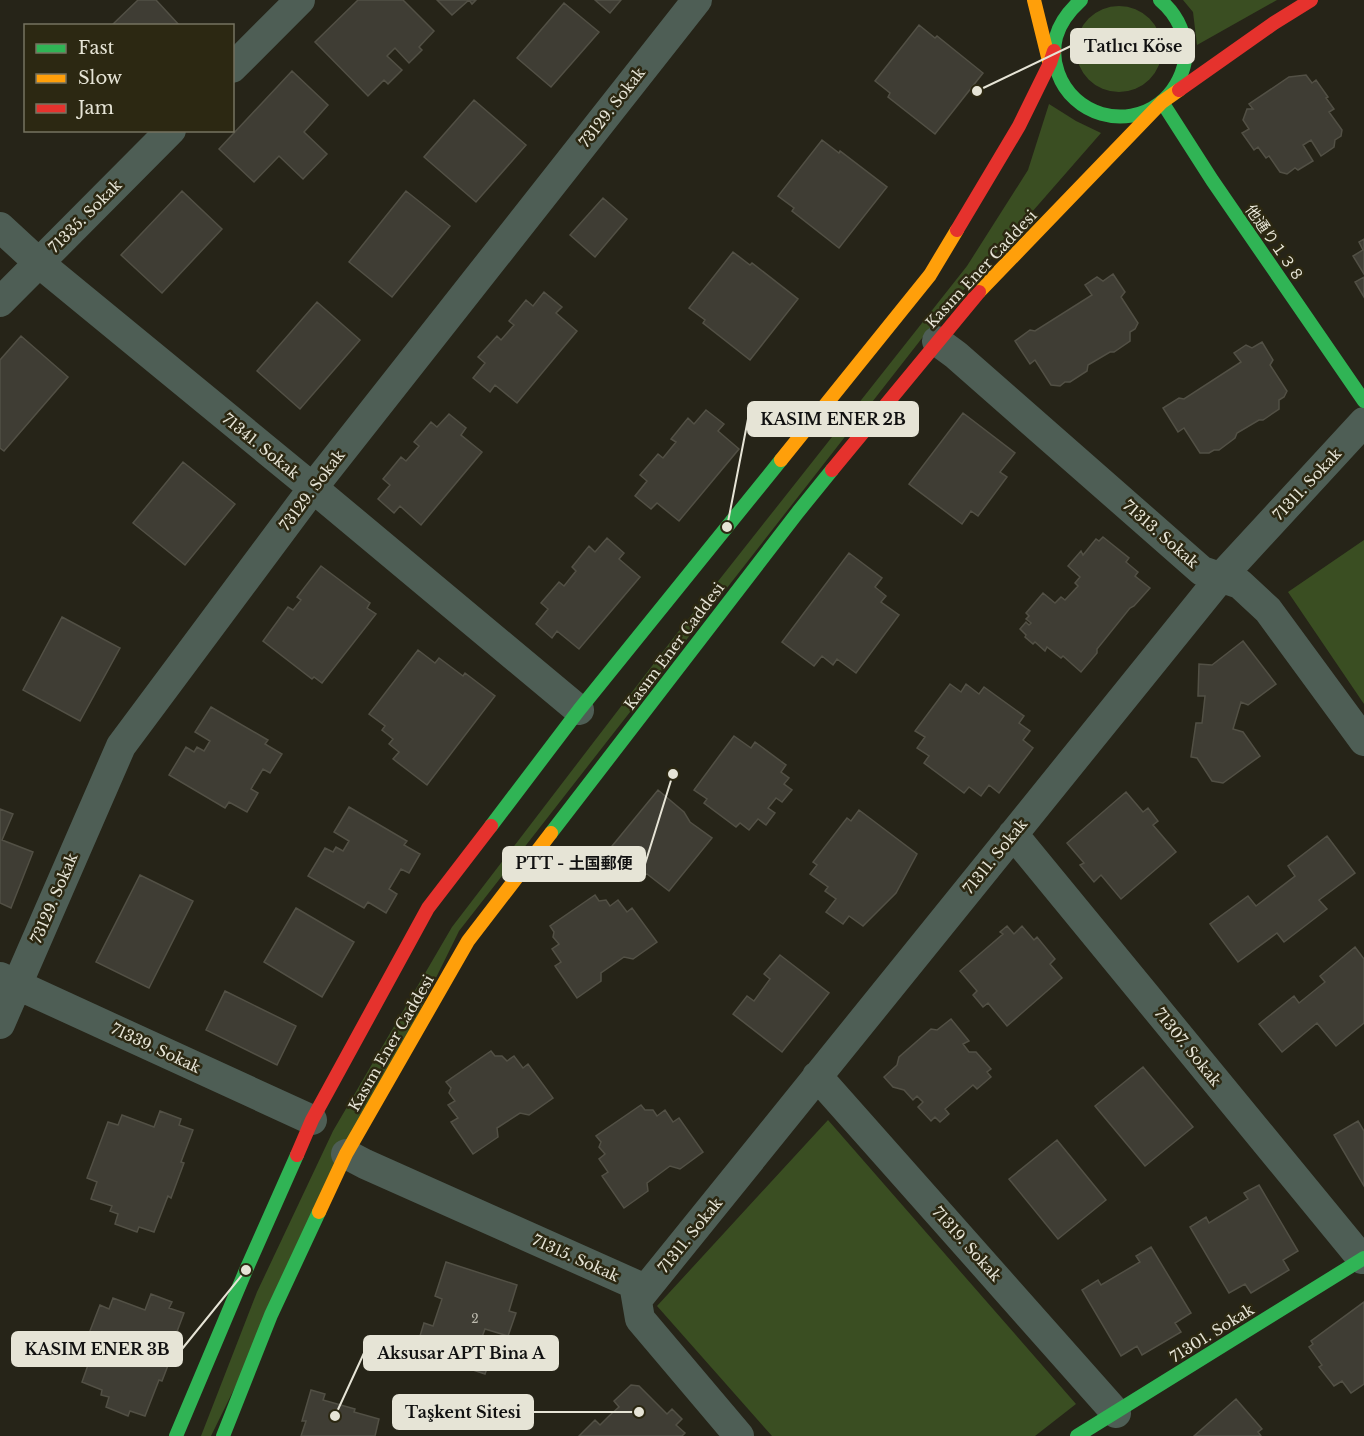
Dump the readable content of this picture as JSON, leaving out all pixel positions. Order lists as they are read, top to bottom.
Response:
{
  "streets": {
    "main road": ["他通り１３８", "Kasım Ener Caddesi", "71301. Sokak"],
    "street": [
      "73129. Sokak",
      "71335. Sokak",
      "71341. Sokak",
      "71311. Sokak",
      "71313. Sokak",
      "71307. Sokak",
      "71339. Sokak",
      "71319. Sokak",
      "71315. Sokak"
    ]
  },
  "crossings": [
    ["73129. Sokak", "71341. Sokak"],
    ["73129. Sokak", "71339. Sokak"],
    ["71335. Sokak", "71341. Sokak"],
    ["他通り１３８", "Kasım Ener Caddesi"],
    ["Kasım Ener Caddesi", "71341. Sokak"],
    ["Kasım Ener Caddesi", "71313. Sokak"],
    ["Kasım Ener Caddesi", "71339. Sokak"],
    ["Kasım Ener Caddesi", "71315. Sokak"],
    ["71311. Sokak", "71313. Sokak"],
    ["71311. Sokak", "71307. Sokak"],
    ["71311. Sokak", "71319. Sokak"],
    ["71311. Sokak", "71315. Sokak"],
    ["71307. Sokak", "71301. Sokak"],
    ["71319. Sokak", "71301. Sokak"]
  ],
  "places": [
    "Tatlıcı Köse",
    "KASIM ENER 2B",
    "PTT - 土国郵便",
    "KASIM ENER 3B",
    "Taşkent Sitesi",
    "Aksusar APT Bina A"
  ],
  "house_numbers": ["2"],
  "legend": ["Fast", "Slow", "Jam"]
}
